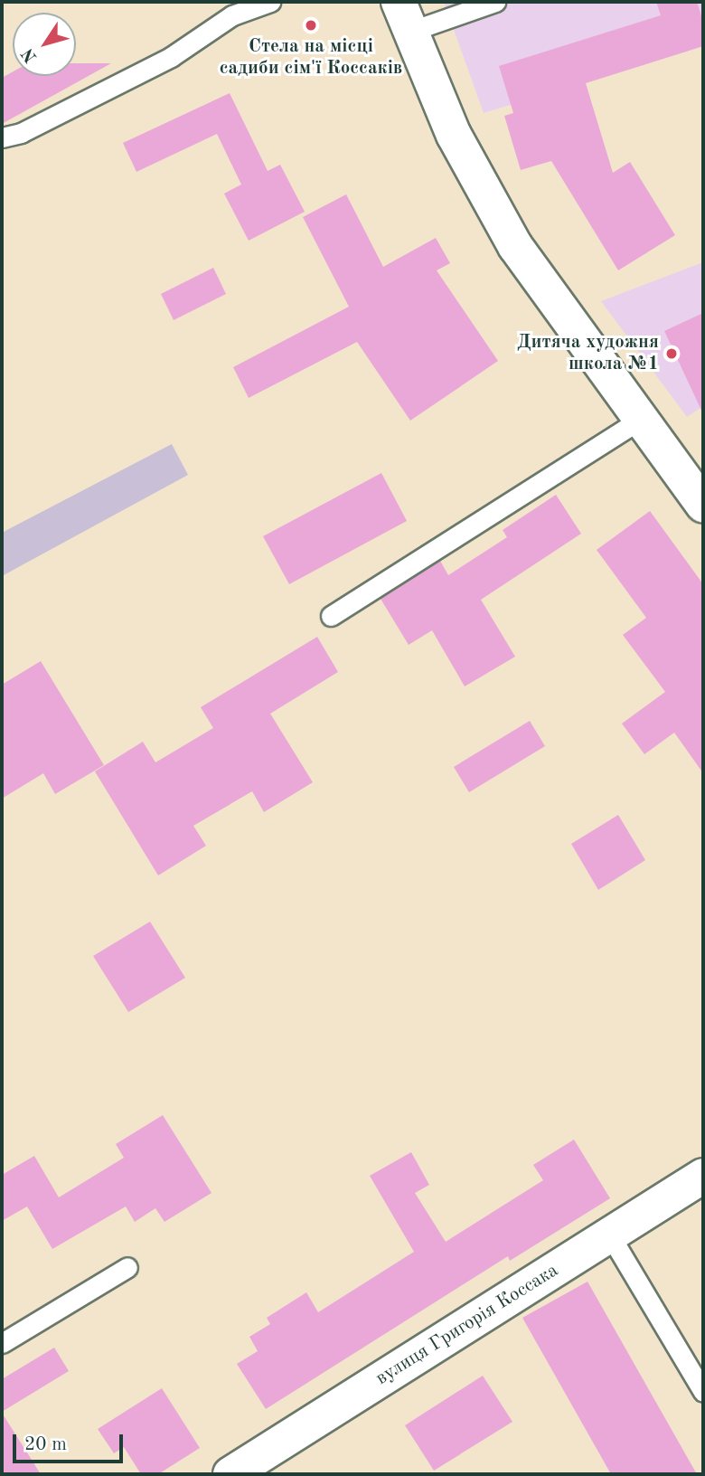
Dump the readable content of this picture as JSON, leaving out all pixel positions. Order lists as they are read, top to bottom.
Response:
{
  "streets": {
    "street": ["вулиця Григорія Коссака"]
  },
  "places": ["Стела на місці садиби сім'ї Коссаків", "Дитяча художня школа №1"],
  "scale_bar": "20 m",
  "north": "bottom left"
}
